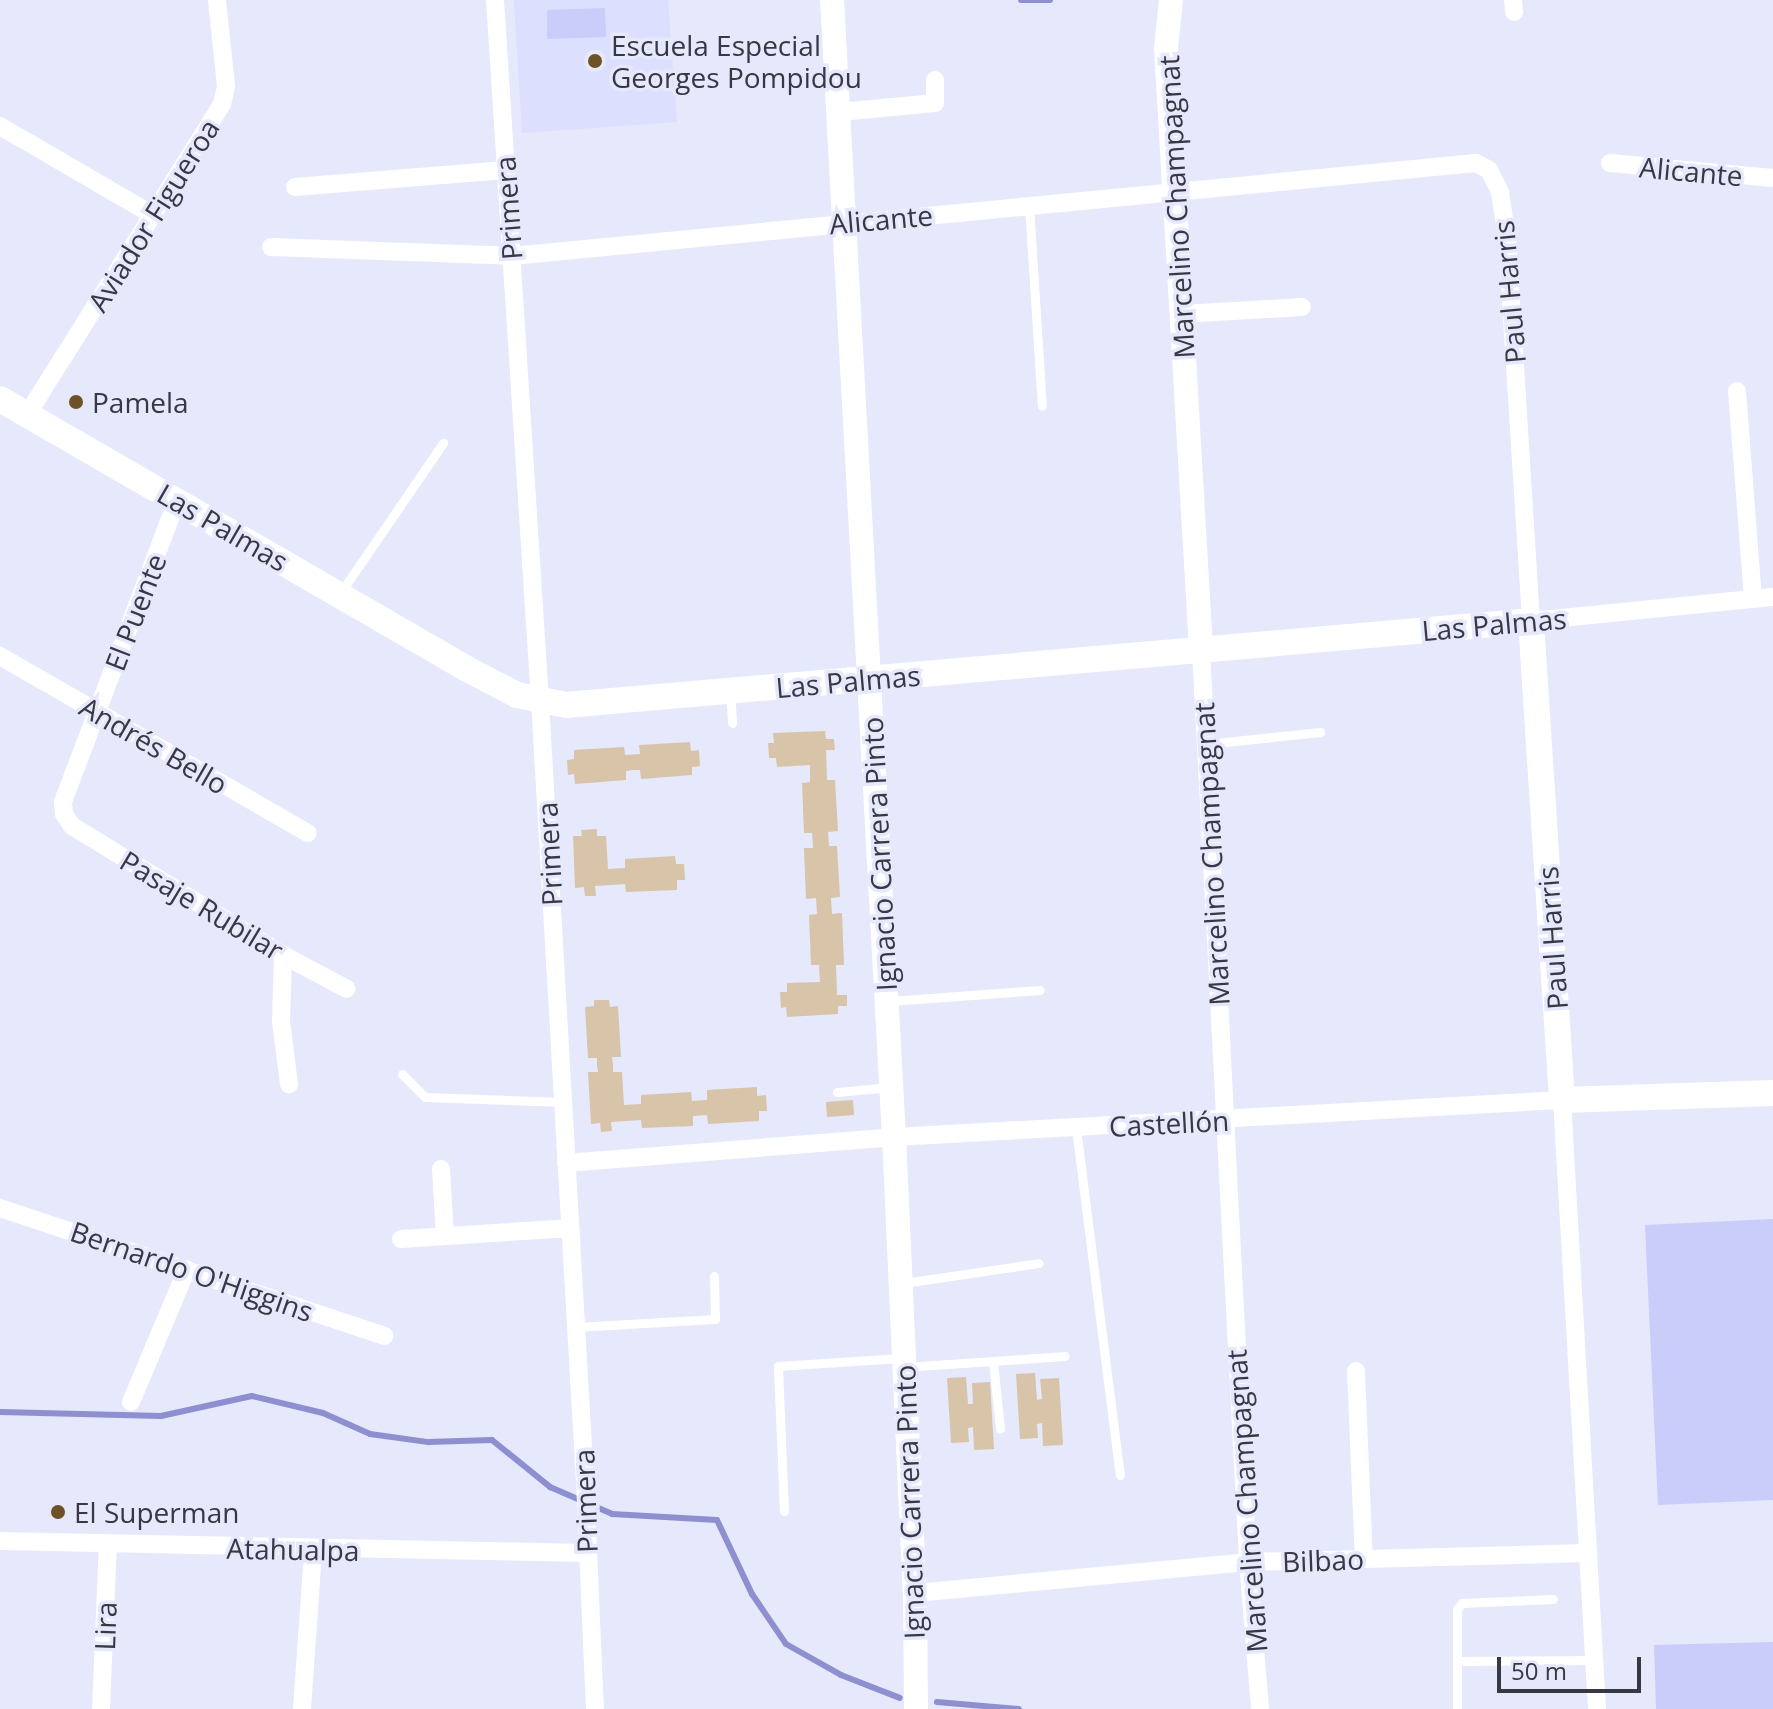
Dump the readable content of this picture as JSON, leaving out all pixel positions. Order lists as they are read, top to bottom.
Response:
{
  "streets": {
    "main road": ["Paul Harris", "Las Palmas", "Castellón"],
    "street": [
      "Alicante",
      "Marcelino Champagnat",
      "Primera",
      "Aviador Figueroa",
      "El Puente",
      "Andrés Bello",
      "Ignacio Carrera Pinto",
      "Pasaje Rubilar",
      "Bernardo O'Higgins",
      "Atahualpa",
      "Bilbao",
      "Lira"
    ]
  },
  "crossings": [
    ["Alicante", "Marcelino Champagnat"],
    ["Alicante", "Primera"],
    ["Alicante", "Paul Harris"],
    ["Alicante", "Ignacio Carrera Pinto"],
    ["Marcelino Champagnat", "Las Palmas"],
    ["Marcelino Champagnat", "Castellón"],
    ["Marcelino Champagnat", "Bilbao"],
    ["Primera", "Las Palmas"],
    ["Primera", "Castellón"],
    ["Primera", "Atahualpa"],
    ["Aviador Figueroa", "Las Palmas"],
    ["Paul Harris", "Las Palmas"],
    ["Paul Harris", "Castellón"],
    ["Paul Harris", "Bilbao"],
    ["Las Palmas", "El Puente"],
    ["Las Palmas", "Ignacio Carrera Pinto"],
    ["El Puente", "Andrés Bello"],
    ["El Puente", "Pasaje Rubilar"],
    ["Ignacio Carrera Pinto", "Castellón"],
    ["Ignacio Carrera Pinto", "Bilbao"],
    ["Atahualpa", "Lira"]
  ],
  "places": ["Escuela Especial Georges Pompidou", "Pamela", "El Superman"],
  "scale_bar": "50 m"
}
